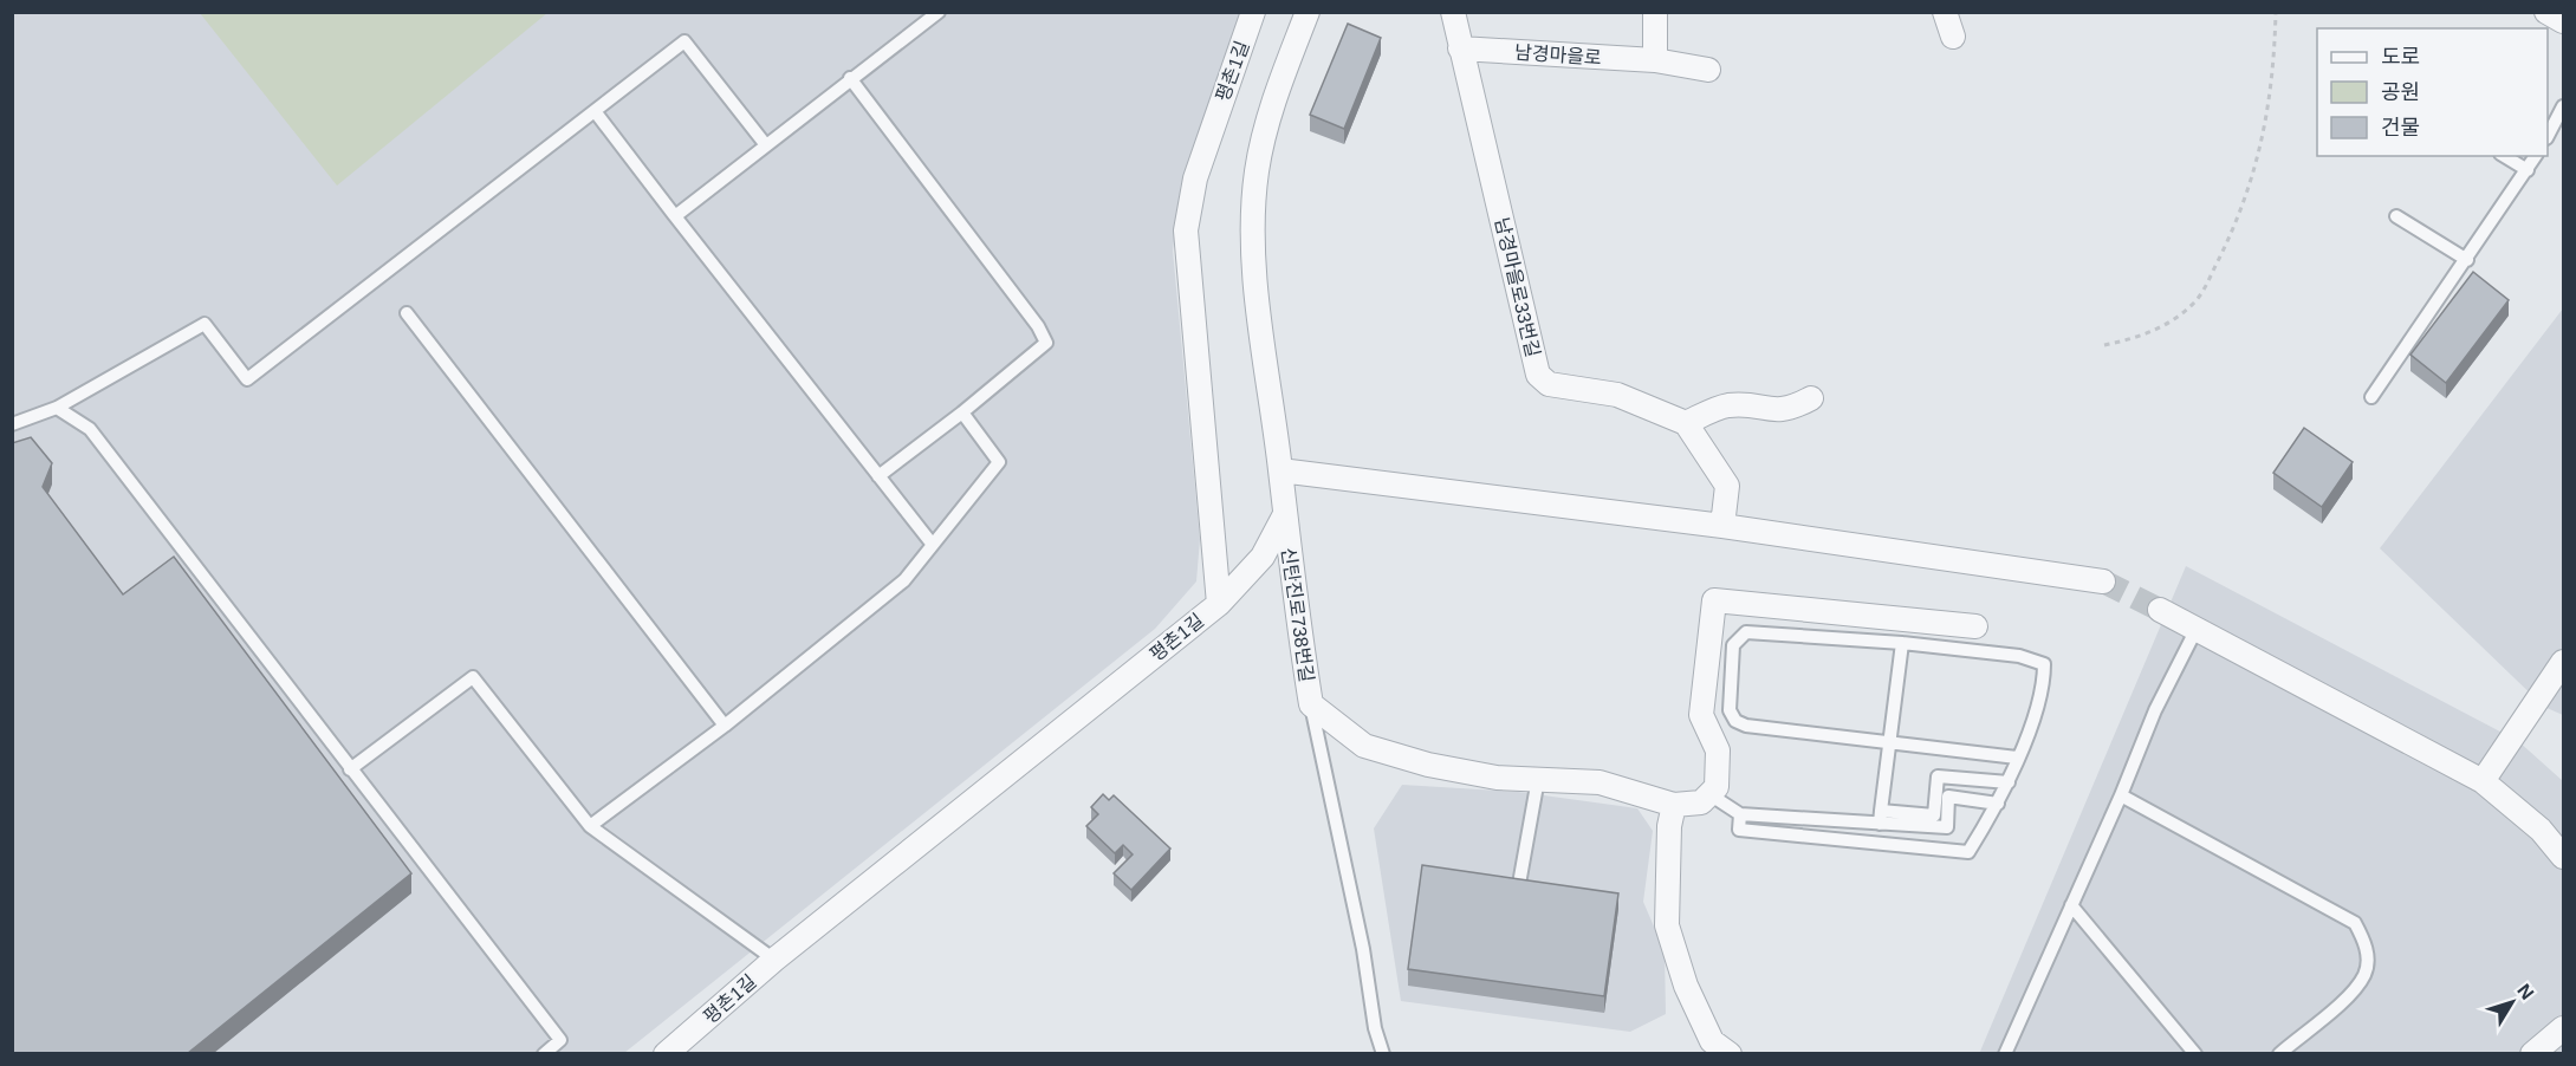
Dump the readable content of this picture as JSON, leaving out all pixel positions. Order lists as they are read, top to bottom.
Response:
{
  "streets": {
    "street": [
      "남경마을로",
      "평촌1길",
      "남경마을로33번길",
      "신탄진로738번길"
    ]
  },
  "crossings": [
    ["남경마을로", "남경마을로33번길"]
  ],
  "legend": ["도로", "공원", "건물"],
  "north": "top right"
}
